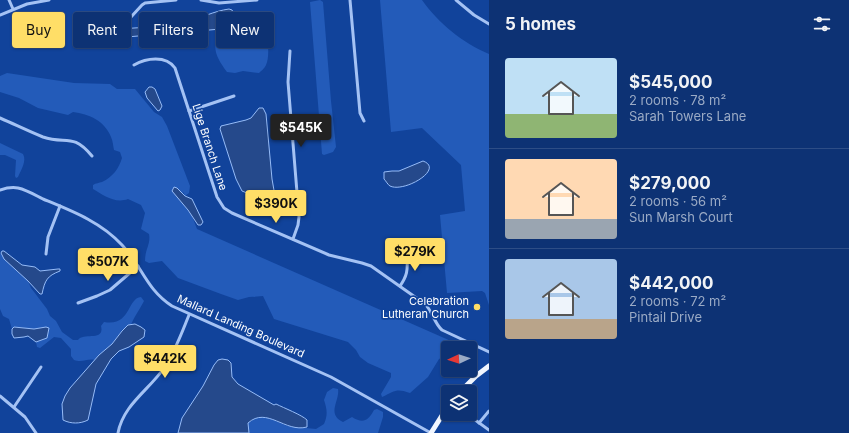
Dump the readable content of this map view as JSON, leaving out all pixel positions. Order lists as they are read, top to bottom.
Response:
{
  "streets": {
    "street": ["Lige Branch Lane", "Mallard Landing Boulevard"]
  },
  "places": ["Celebration Lutheran Church"],
  "north": "left",
  "page": {
    "heading": "5 homes",
    "chip": [
      "Buy",
      "Rent",
      "Filters",
      "New"
    ],
    "list": [
      {
        "name": "$545,000",
        "note": "2 rooms · 78 m² · Sarah Towers Lane"
      },
      {
        "name": "$279,000",
        "note": "2 rooms · 56 m² · Sun Marsh Court"
      },
      {
        "name": "$442,000",
        "note": "2 rooms · 72 m² · Pintail Drive"
      }
    ],
    "price": [
      "$545K",
      "$390K",
      "$279K",
      "$507K",
      "$442K"
    ]
  }
}
